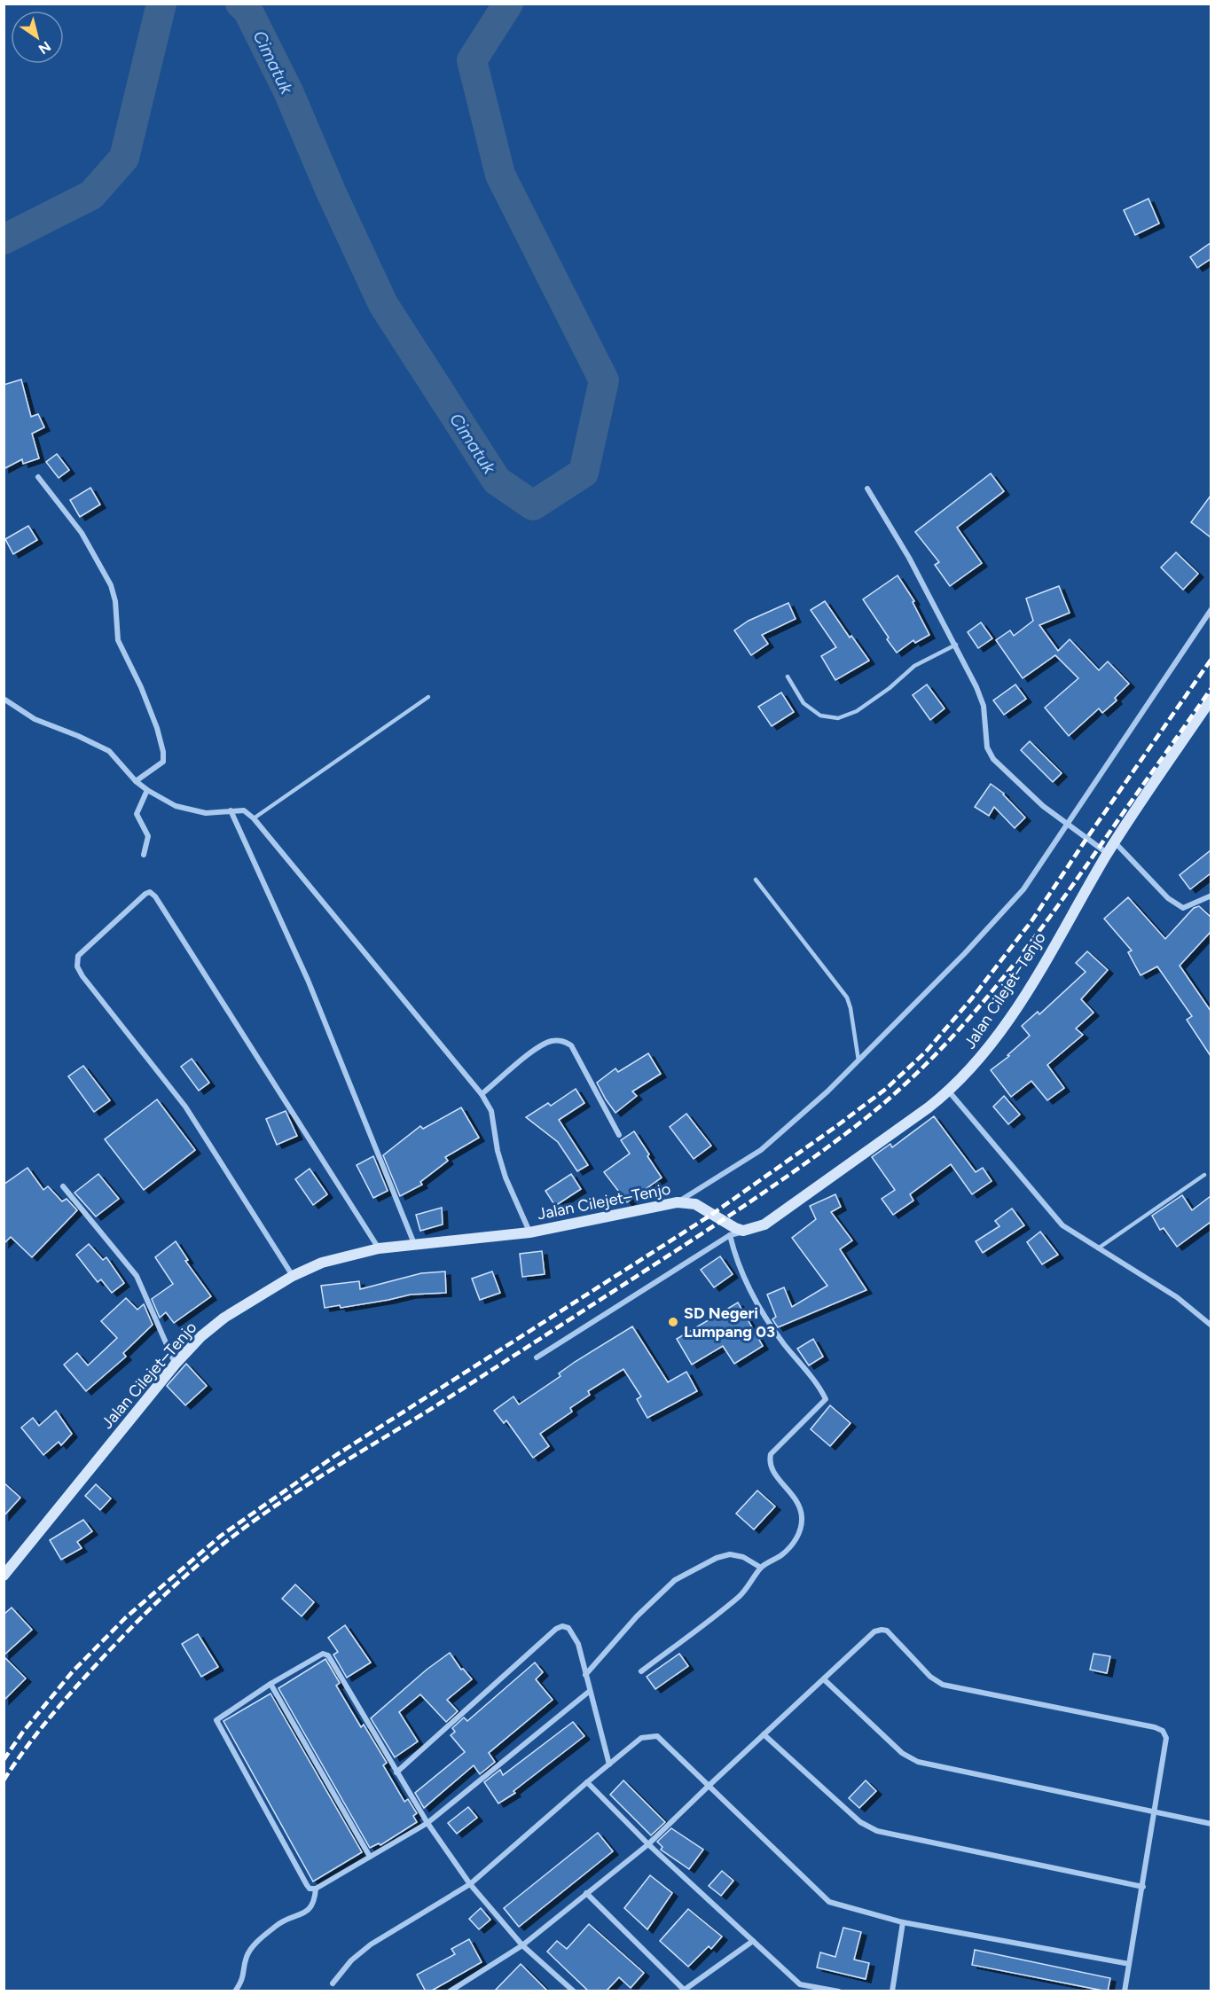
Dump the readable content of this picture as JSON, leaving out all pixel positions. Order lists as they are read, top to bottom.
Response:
{
  "streets": {
    "main road": ["Jalan Cilejet–Tenjo"]
  },
  "water": ["Cimatuk"],
  "places": ["SD Negeri Lumpang 03"],
  "north": "bottom right"
}
